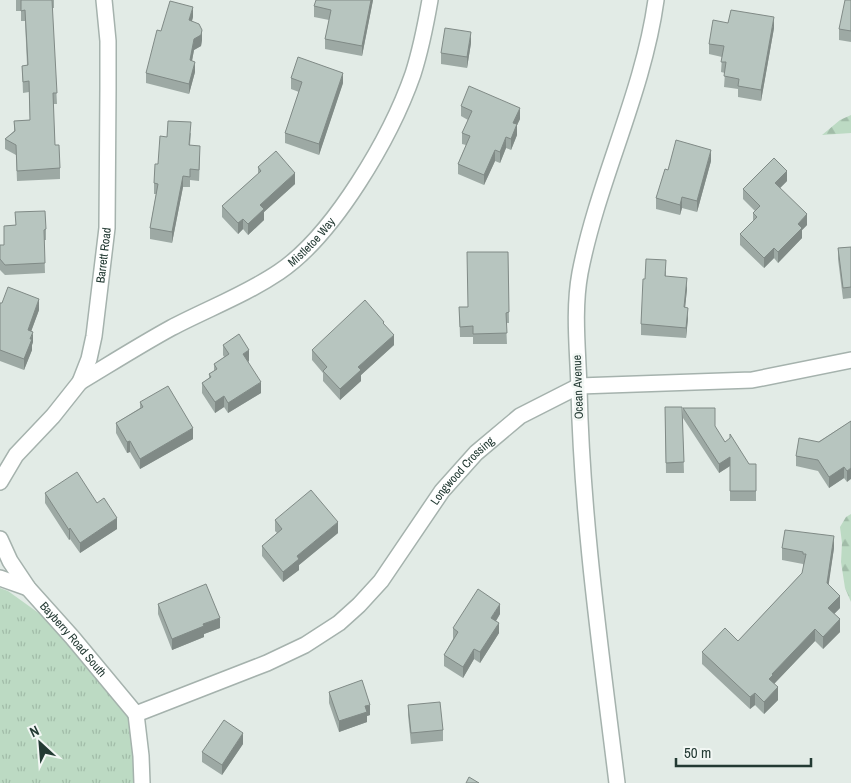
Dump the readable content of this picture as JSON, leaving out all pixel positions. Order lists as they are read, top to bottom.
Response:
{
  "streets": {
    "street": [
      "Mistletoe Way",
      "Barrett Road",
      "Ocean Avenue",
      "Longwood Crossing",
      "Bayberry Road South"
    ]
  },
  "crossings": [
    ["Mistletoe Way", "Barrett Road"],
    ["Ocean Avenue", "Longwood Crossing"],
    ["Longwood Crossing", "Bayberry Road South"]
  ],
  "scale_bar": "50 m",
  "north": "top left"
}
